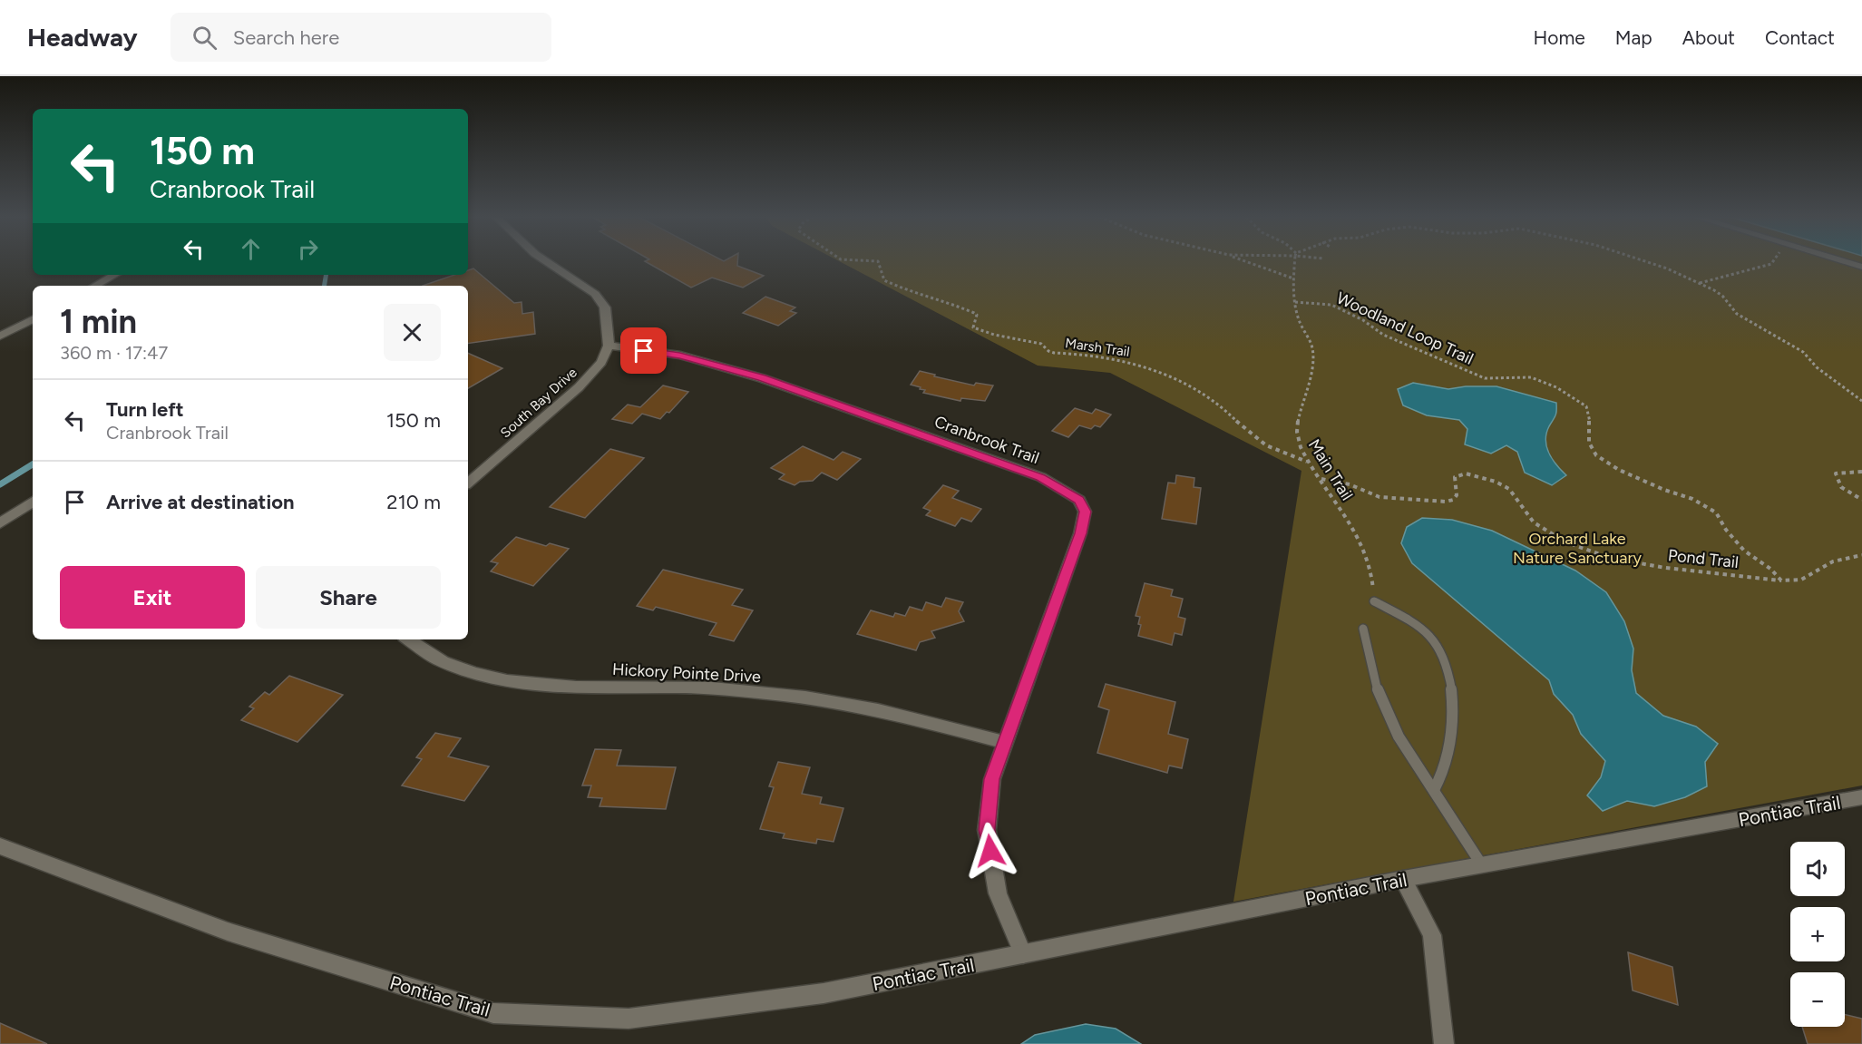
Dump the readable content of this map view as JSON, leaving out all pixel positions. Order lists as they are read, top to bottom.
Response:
{
  "streets": {
    "street": [
      "South Bay Drive",
      "Cranbrook Trail",
      "Hickory Pointe Drive",
      "Pontiac Trail"
    ],
    "path": [
      "Woodland Loop Trail",
      "Marsh Trail",
      "Main Trail",
      "Pond Trail"
    ]
  },
  "crossings": [
    ["Woodland Loop Trail", "Main Trail"],
    ["Woodland Loop Trail", "Pond Trail"],
    ["Marsh Trail", "Main Trail"],
    ["South Bay Drive", "Cranbrook Trail"],
    ["Cranbrook Trail", "Hickory Pointe Drive"],
    ["Cranbrook Trail", "Pontiac Trail"],
    ["Main Trail", "Pond Trail"]
  ],
  "parks": ["Orchard Lake Nature Sanctuary"],
  "page": {
    "header": "Headway",
    "search": "Search here",
    "nav": [
      "Home",
      "Map",
      "About",
      "Contact"
    ],
    "turn": ["150 m", "Cranbrook Trail"],
    "heading": ["1 min", "360 m · 17:47"],
    "list": [
      {
        "name": "Turn left",
        "note": "Cranbrook Trail",
        "value": "150 m"
      },
      {
        "name": "Arrive at destination",
        "value": "210 m"
      }
    ],
    "buttons": ["Exit", "Share"],
    "map_buttons": ["+", "−"]
  }
}
